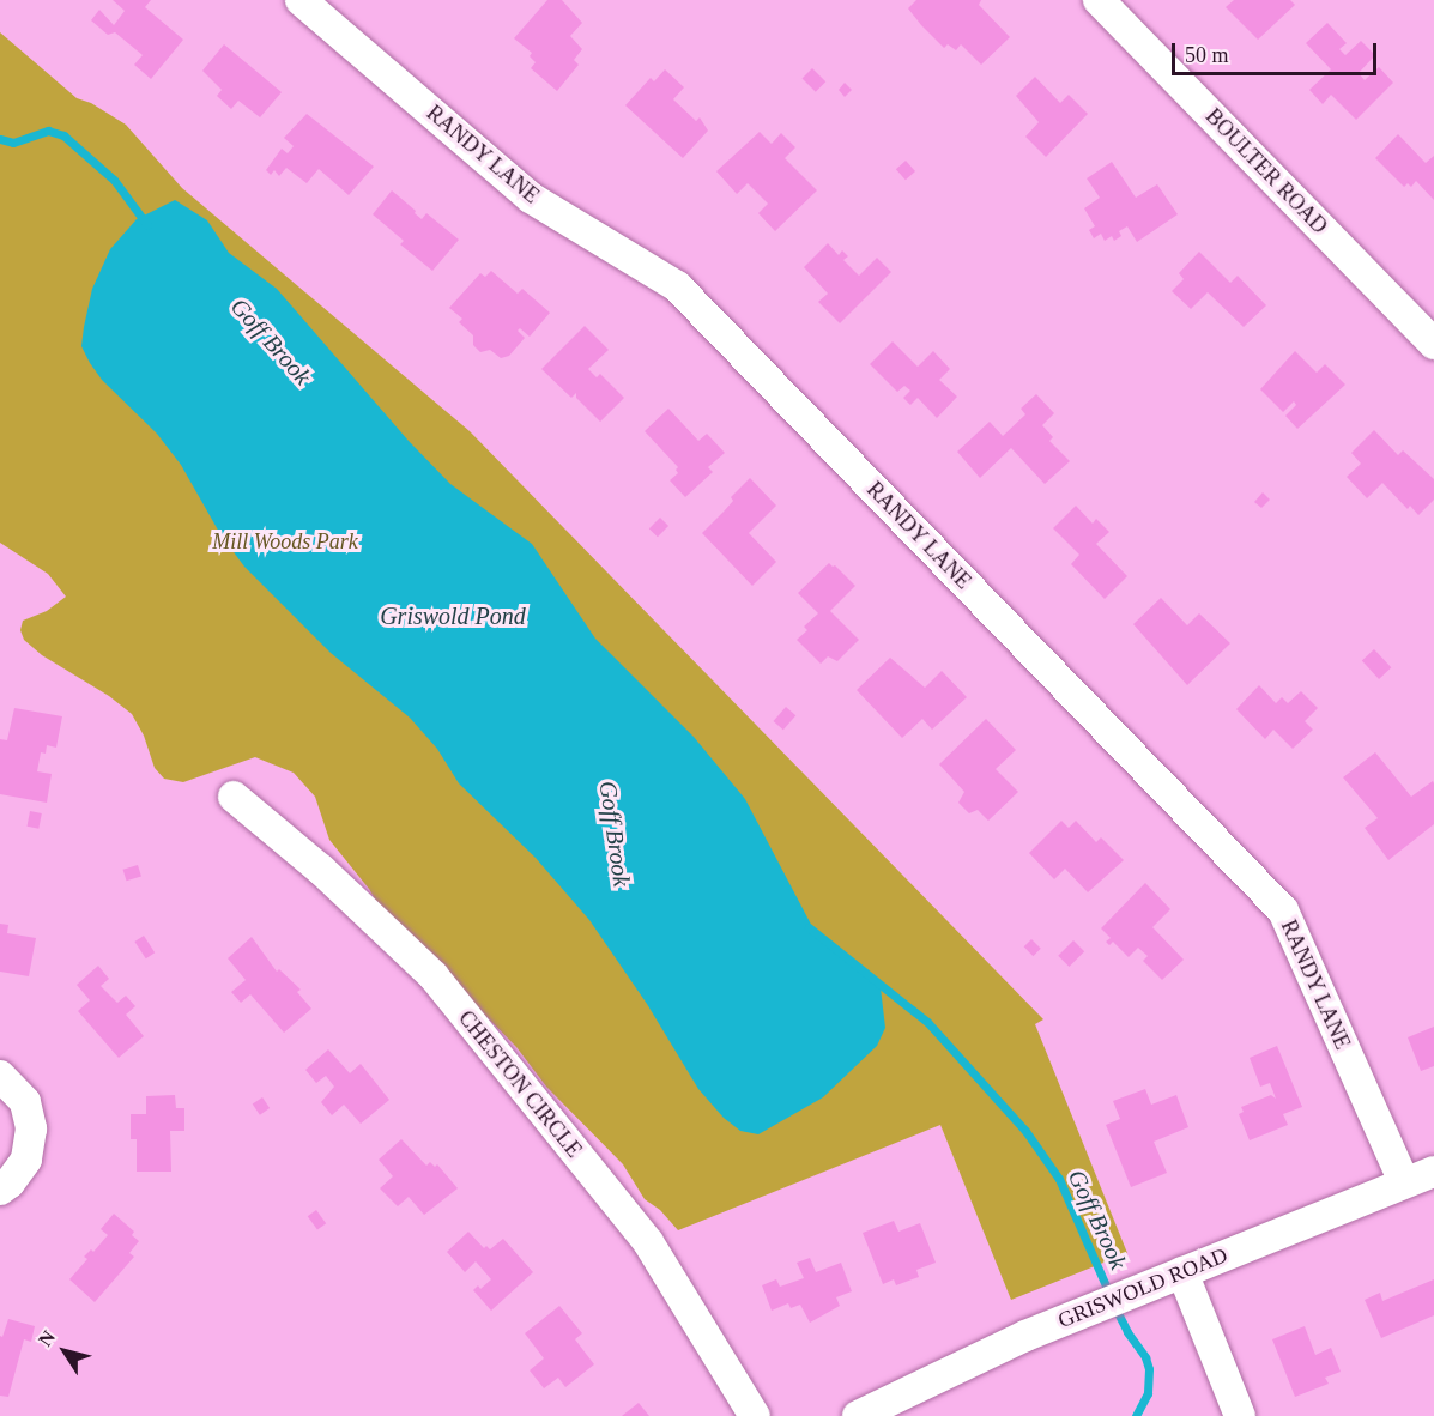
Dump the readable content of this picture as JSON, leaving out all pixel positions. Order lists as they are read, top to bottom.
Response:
{
  "streets": {
    "street": [
      "RANDY LANE",
      "BOULTER ROAD",
      "CHESTON CIRCLE",
      "GRISWOLD ROAD"
    ]
  },
  "crossings": [
    ["RANDY LANE", "GRISWOLD ROAD"]
  ],
  "water": ["Goff Brook", "Griswold Pond"],
  "parks": ["Mill Woods Park"],
  "scale_bar": "50 m",
  "north": "top left"
}
